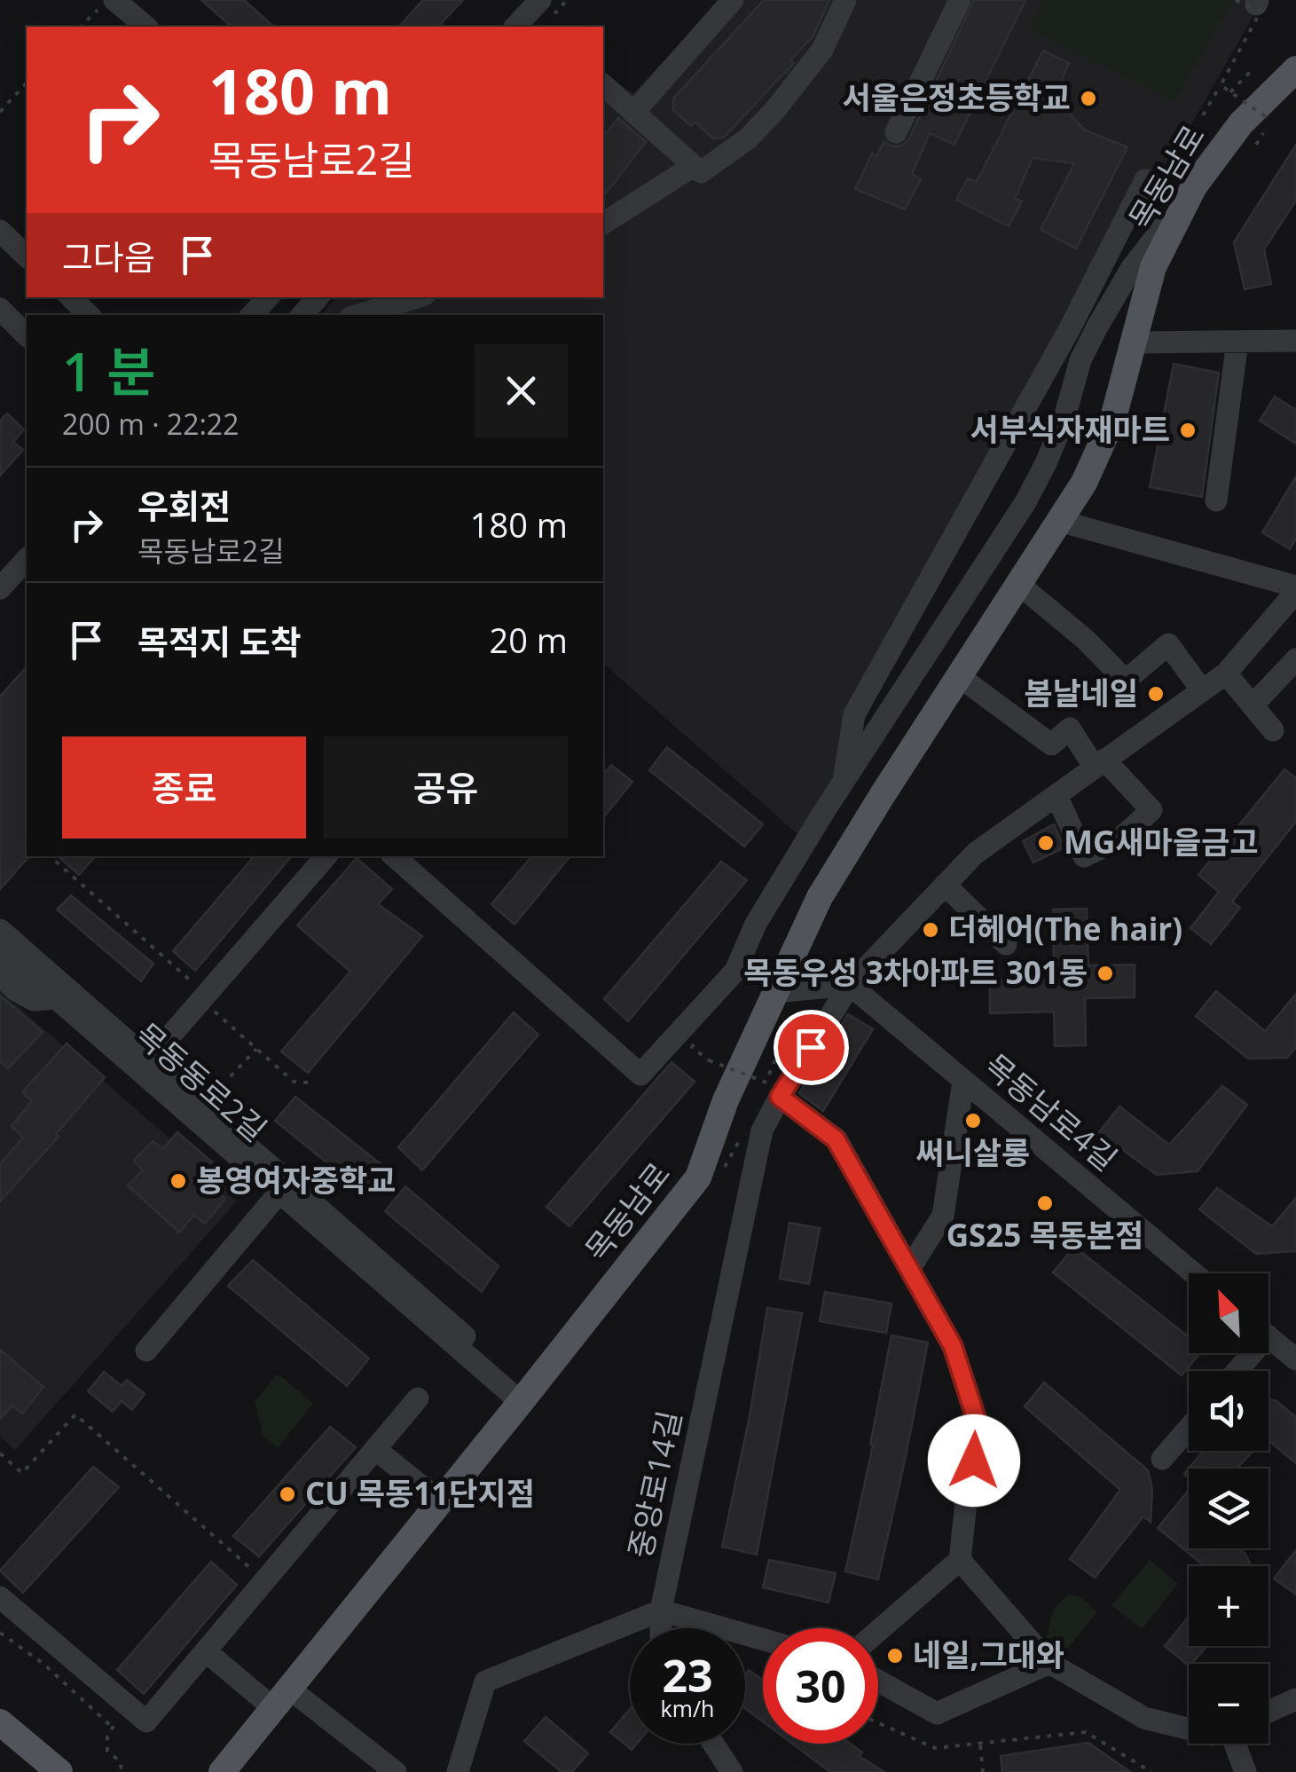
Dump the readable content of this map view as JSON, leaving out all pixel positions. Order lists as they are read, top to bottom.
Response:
{
  "streets": {
    "main road": ["목동남로"],
    "street": ["목동동로2길", "목동남로4길", "중앙로14길"]
  },
  "crossings": [
    ["목동남로", "목동동로2길"],
    ["목동남로4길", "중앙로14길"]
  ],
  "places": [
    "서울은정초등학교",
    "서부식자재마트",
    "봄날네일",
    "MG새마을금고",
    "더헤어(The hair)",
    "목동우성 3차아파트 301동",
    "써니살롱",
    "봉영여자중학교",
    "GS25 목동본점",
    "CU 목동11단지점",
    "네일,그대와"
  ],
  "north": "top left",
  "page": {
    "turn": ["180 m", "목동남로2길"],
    "then": "그다음",
    "heading": ["1 분", "200 m · 22:22"],
    "list": [
      {
        "name": "우회전",
        "note": "목동남로2길",
        "value": "180 m"
      },
      {
        "name": "목적지 도착",
        "value": "20 m"
      }
    ],
    "buttons": ["종료", "공유"],
    "map_buttons": ["+", "−"],
    "speed": "23 km/h",
    "limit": "30"
  }
}
